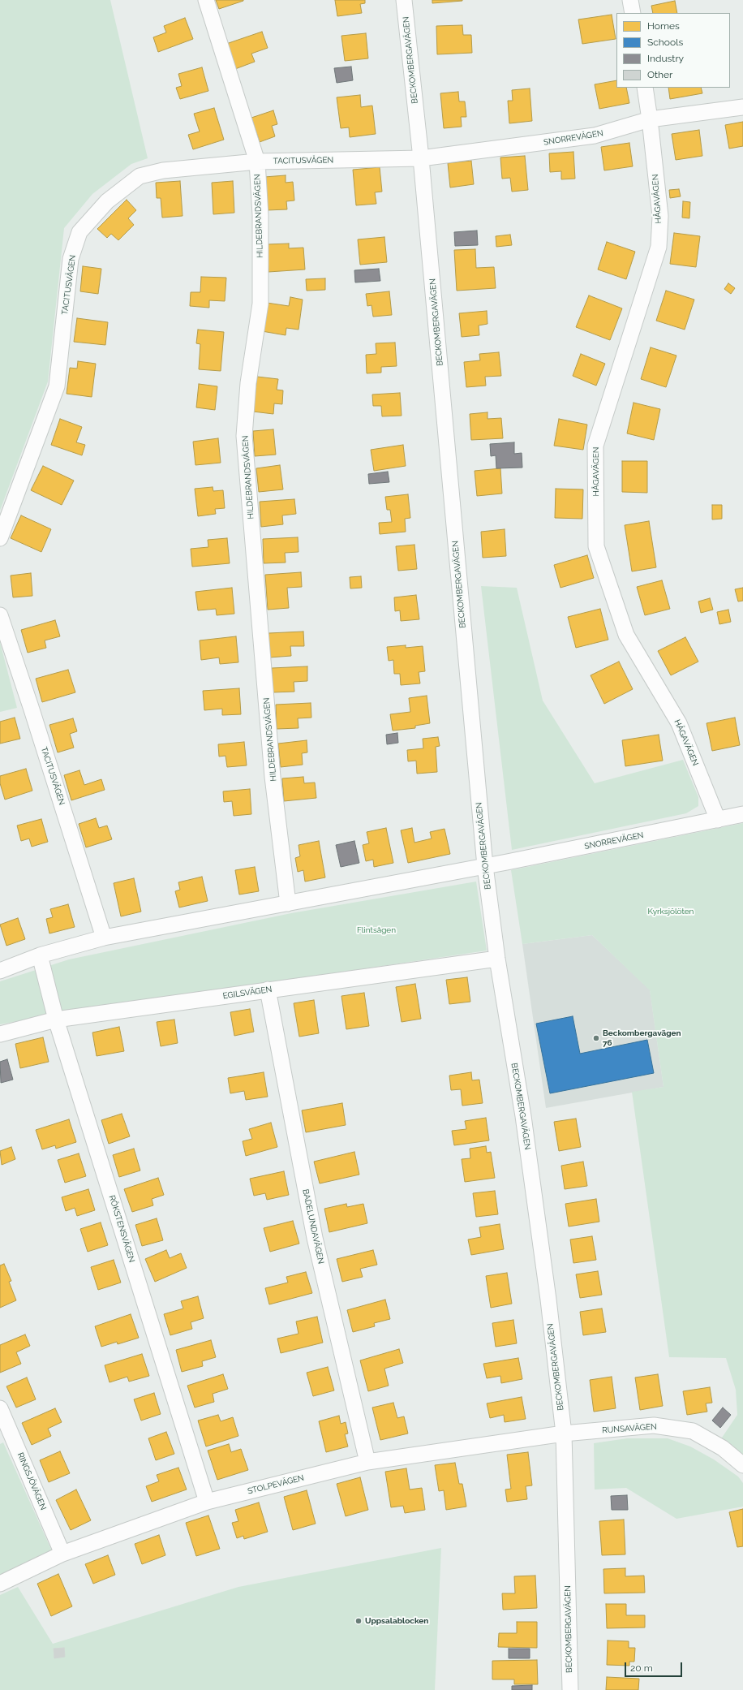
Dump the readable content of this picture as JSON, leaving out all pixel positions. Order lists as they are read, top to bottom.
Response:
{
  "streets": {
    "street": [
      "BECKOMBERGAVÄGEN",
      "SNORREVÄGEN",
      "TACITUSVÄGEN",
      "HÅGAVÄGEN",
      "HILDEBRANDSVÄGEN",
      "EGILSVÄGEN",
      "BADELUNDAVÄGEN",
      "RÖKSTENSVÄGEN",
      "RUNSAVÄGEN",
      "RINGSJÖVÄGEN",
      "STOLPEVÄGEN"
    ]
  },
  "crossings": [
    ["BECKOMBERGAVÄGEN", "SNORREVÄGEN"],
    ["BECKOMBERGAVÄGEN", "TACITUSVÄGEN"],
    ["BECKOMBERGAVÄGEN", "EGILSVÄGEN"],
    ["BECKOMBERGAVÄGEN", "RUNSAVÄGEN"],
    ["BECKOMBERGAVÄGEN", "STOLPEVÄGEN"],
    ["SNORREVÄGEN", "TACITUSVÄGEN"],
    ["SNORREVÄGEN", "HÅGAVÄGEN"],
    ["TACITUSVÄGEN", "HILDEBRANDSVÄGEN"],
    ["EGILSVÄGEN", "BADELUNDAVÄGEN"],
    ["EGILSVÄGEN", "RÖKSTENSVÄGEN"],
    ["BADELUNDAVÄGEN", "STOLPEVÄGEN"],
    ["RÖKSTENSVÄGEN", "STOLPEVÄGEN"],
    ["RUNSAVÄGEN", "STOLPEVÄGEN"],
    ["RINGSJÖVÄGEN", "STOLPEVÄGEN"]
  ],
  "parks": ["Kyrksjölöten", "Flintsågen"],
  "places": ["Beckombergavägen 76", "Uppsalablocken"],
  "legend": [
    "Homes",
    "Schools",
    "Industry",
    "Other"
  ],
  "scale_bar": "20 m"
}
